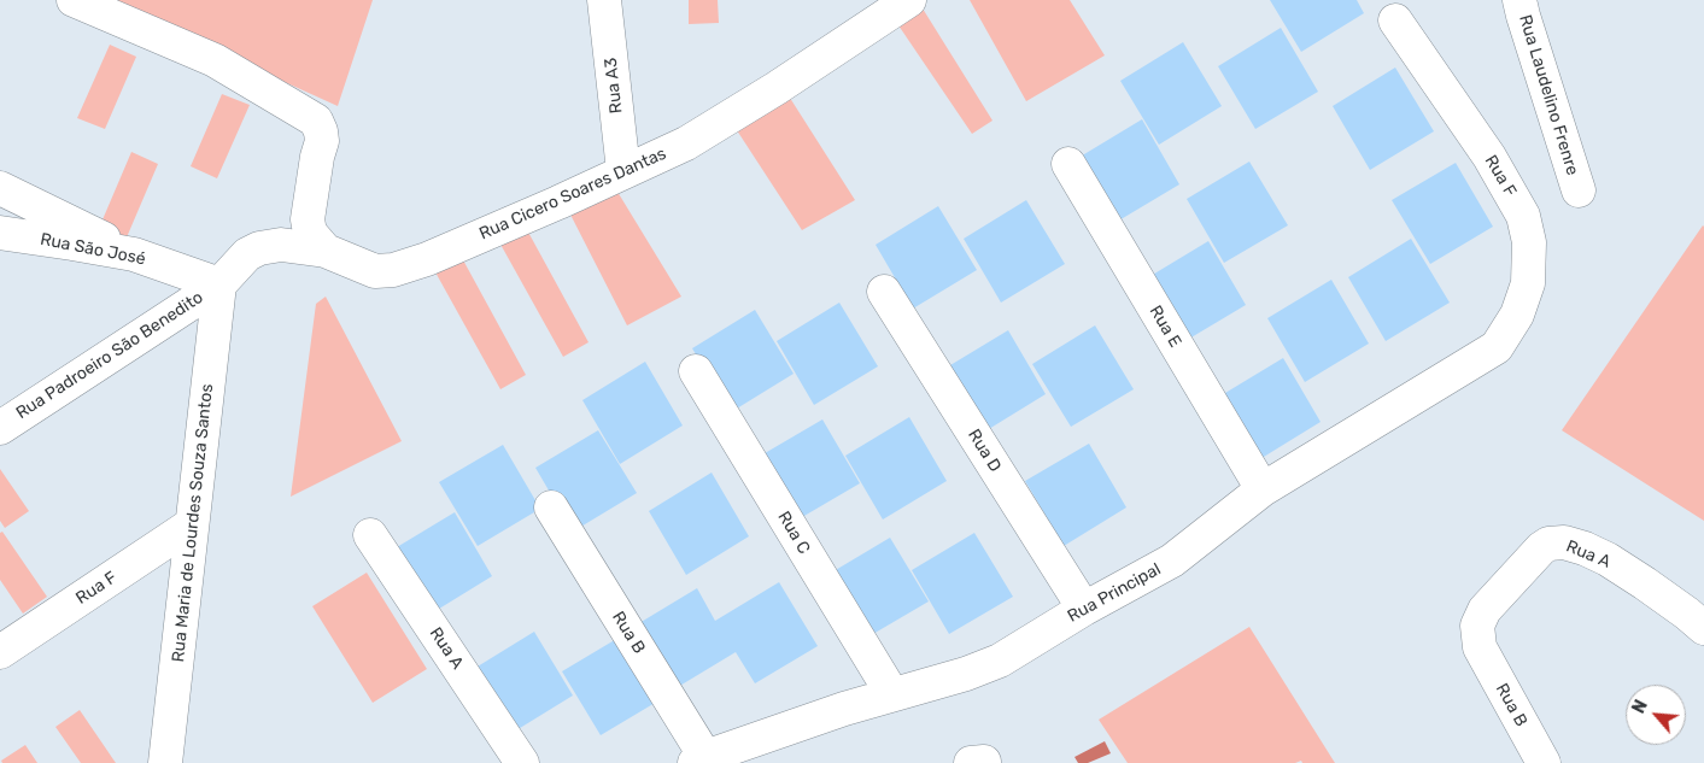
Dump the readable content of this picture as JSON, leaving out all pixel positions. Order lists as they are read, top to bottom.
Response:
{
  "streets": {
    "street": [
      "Rua A3",
      "Rua Laudelino Frenre",
      "Rua F",
      "Rua Cicero Soares Dantas",
      "Rua São José",
      "Rua E",
      "Rua Padroeiro São Benedito",
      "Rua D",
      "Rua Maria de Lourdes Souza Santos",
      "Rua C",
      "Rua A",
      "Rua Principal",
      "Rua B"
    ]
  },
  "crossings": [
    ["Rua A3", "Rua Cicero Soares Dantas"],
    ["Rua F", "Rua Maria de Lourdes Souza Santos"],
    ["Rua F", "Rua Principal"],
    ["Rua Cicero Soares Dantas", "Rua São José"],
    ["Rua Cicero Soares Dantas", "Rua Padroeiro São Benedito"],
    ["Rua Cicero Soares Dantas", "Rua Maria de Lourdes Souza Santos"],
    ["Rua São José", "Rua Padroeiro São Benedito"],
    ["Rua São José", "Rua Maria de Lourdes Souza Santos"],
    ["Rua E", "Rua Principal"],
    ["Rua Padroeiro São Benedito", "Rua Maria de Lourdes Souza Santos"],
    ["Rua D", "Rua Principal"],
    ["Rua C", "Rua Principal"],
    ["Rua A", "Rua B"],
    ["Rua Principal", "Rua B"]
  ],
  "north": "top left"
}
